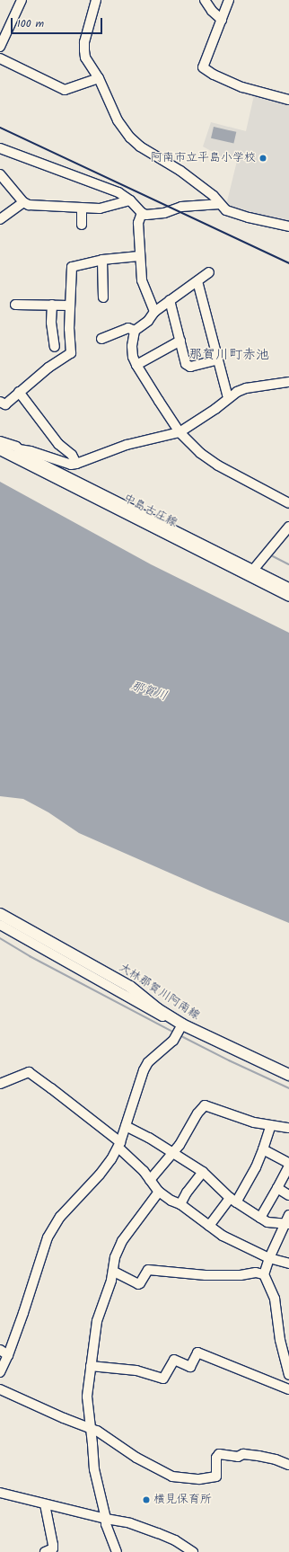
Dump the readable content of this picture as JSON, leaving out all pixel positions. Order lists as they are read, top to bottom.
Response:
{
  "streets": {
    "main road": ["中島古庄線", "大林那賀川阿南線"]
  },
  "districts": ["那賀川町赤池"],
  "water": ["那賀川"],
  "places": ["阿南市立平島小学校", "横見保育所"],
  "scale_bar": "100 m"
}
